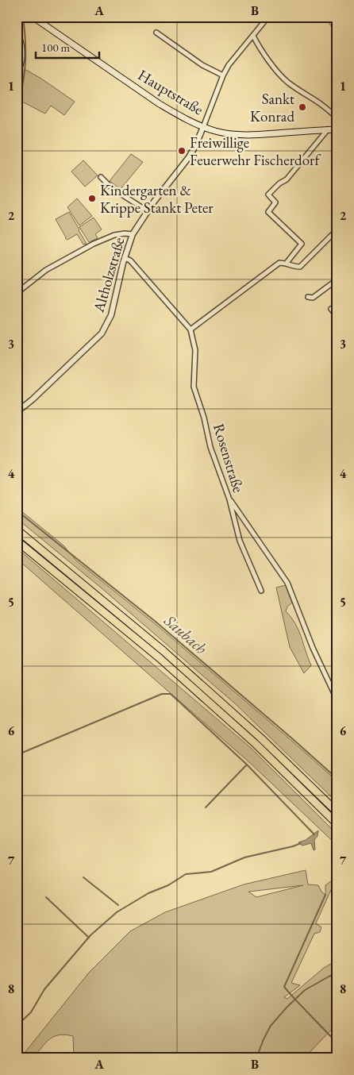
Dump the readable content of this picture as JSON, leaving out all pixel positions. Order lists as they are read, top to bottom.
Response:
{
  "streets": {
    "main road": ["Hauptstraße"],
    "street": ["Altholzstraße", "Rosenstraße"]
  },
  "crossings": [
    ["Hauptstraße", "Altholzstraße"],
    ["Altholzstraße", "Rosenstraße"]
  ],
  "water": ["Saubach"],
  "places": ["Sankt Konrad", "Freiwillige Feuerwehr Fischerdorf", "Kindergarten & Krippe Stankt Peter"],
  "scale_bar": "100 m",
  "grid": {
    "columns": ["A", "B"],
    "rows": [
      "1",
      "2",
      "3",
      "4",
      "5",
      "6",
      "7",
      "8"
    ]
  }
}
